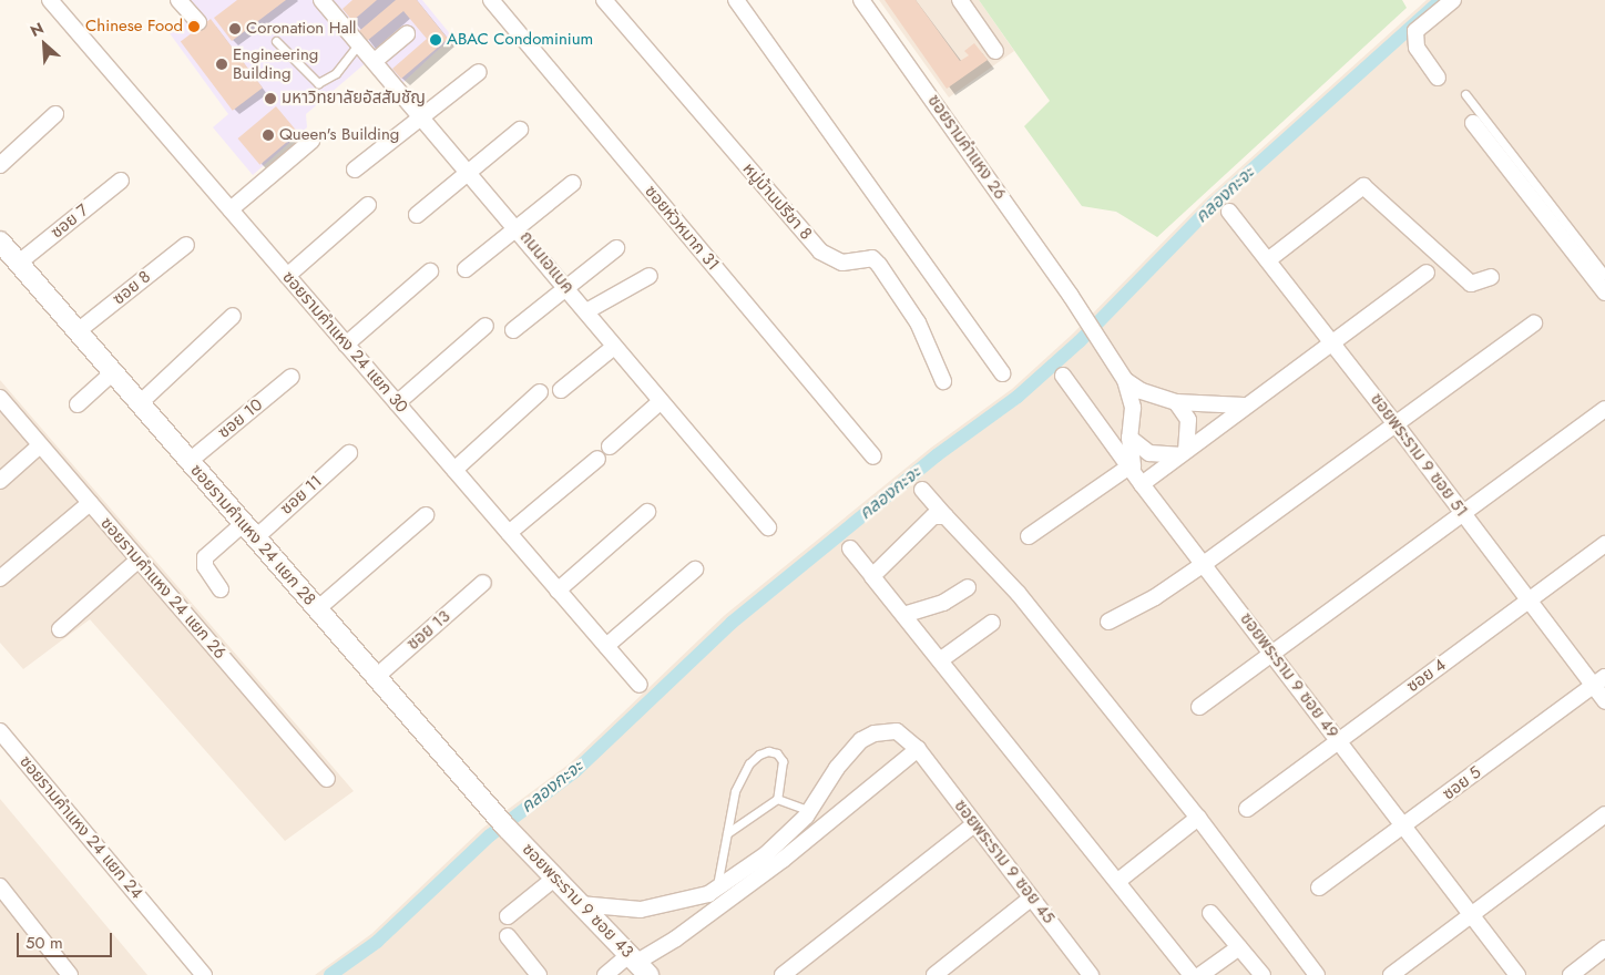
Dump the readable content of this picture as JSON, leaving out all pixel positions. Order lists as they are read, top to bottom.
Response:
{
  "streets": {
    "street": [
      "ซอยรามคำแหง 26",
      "หมู่บ้านปรีชา 8",
      "ซอย 7",
      "ซอยหัวหมาก 31",
      "ถนนเอแบค",
      "ซอย 8",
      "ซอยรามคำแหง 24 แยก 30",
      "ซอย 10",
      "ซอยพระราม 9 ซอย 51",
      "ซอย 11",
      "ซอยรามคำแหง 24 แยก 28",
      "ซอยรามคำแหง 24 แยก 26",
      "ซอย 13",
      "ซอยพระราม 9 ซอย 49",
      "ซอย 4",
      "ซอย 5",
      "ซอยรามคำแหง 24 แยก 24",
      "ซอยพระราม 9 ซอย 45",
      "ซอยพระราม 9 ซอย 43"
    ]
  },
  "crossings": [
    ["ซอยรามคำแหง 26", "ซอยพระราม 9 ซอย 49"],
    ["ซอย 7", "ซอยรามคำแหง 24 แยก 28"],
    ["ซอย 8", "ซอยรามคำแหง 24 แยก 28"],
    ["ซอย 10", "ซอยรามคำแหง 24 แยก 28"],
    ["ซอยพระราม 9 ซอย 51", "ซอย 4"],
    ["ซอยพระราม 9 ซอย 51", "ซอย 5"],
    ["ซอย 11", "ซอยรามคำแหง 24 แยก 28"],
    ["ซอยรามคำแหง 24 แยก 28", "ซอย 13"],
    ["ซอยรามคำแหง 24 แยก 28", "ซอยพระราม 9 ซอย 43"],
    ["ซอยพระราม 9 ซอย 49", "ซอย 4"],
    ["ซอยพระราม 9 ซอย 49", "ซอย 5"]
  ],
  "water": ["คลองกะจะ"],
  "places": [
    "Chinese Food",
    "Coronation Hall",
    "ABAC Condominium",
    "Engineering Building",
    "มหาวิทยาลัยอัสสัมชัญ",
    "Queen's Building"
  ],
  "scale_bar": "50 m",
  "north": "top left"
}
